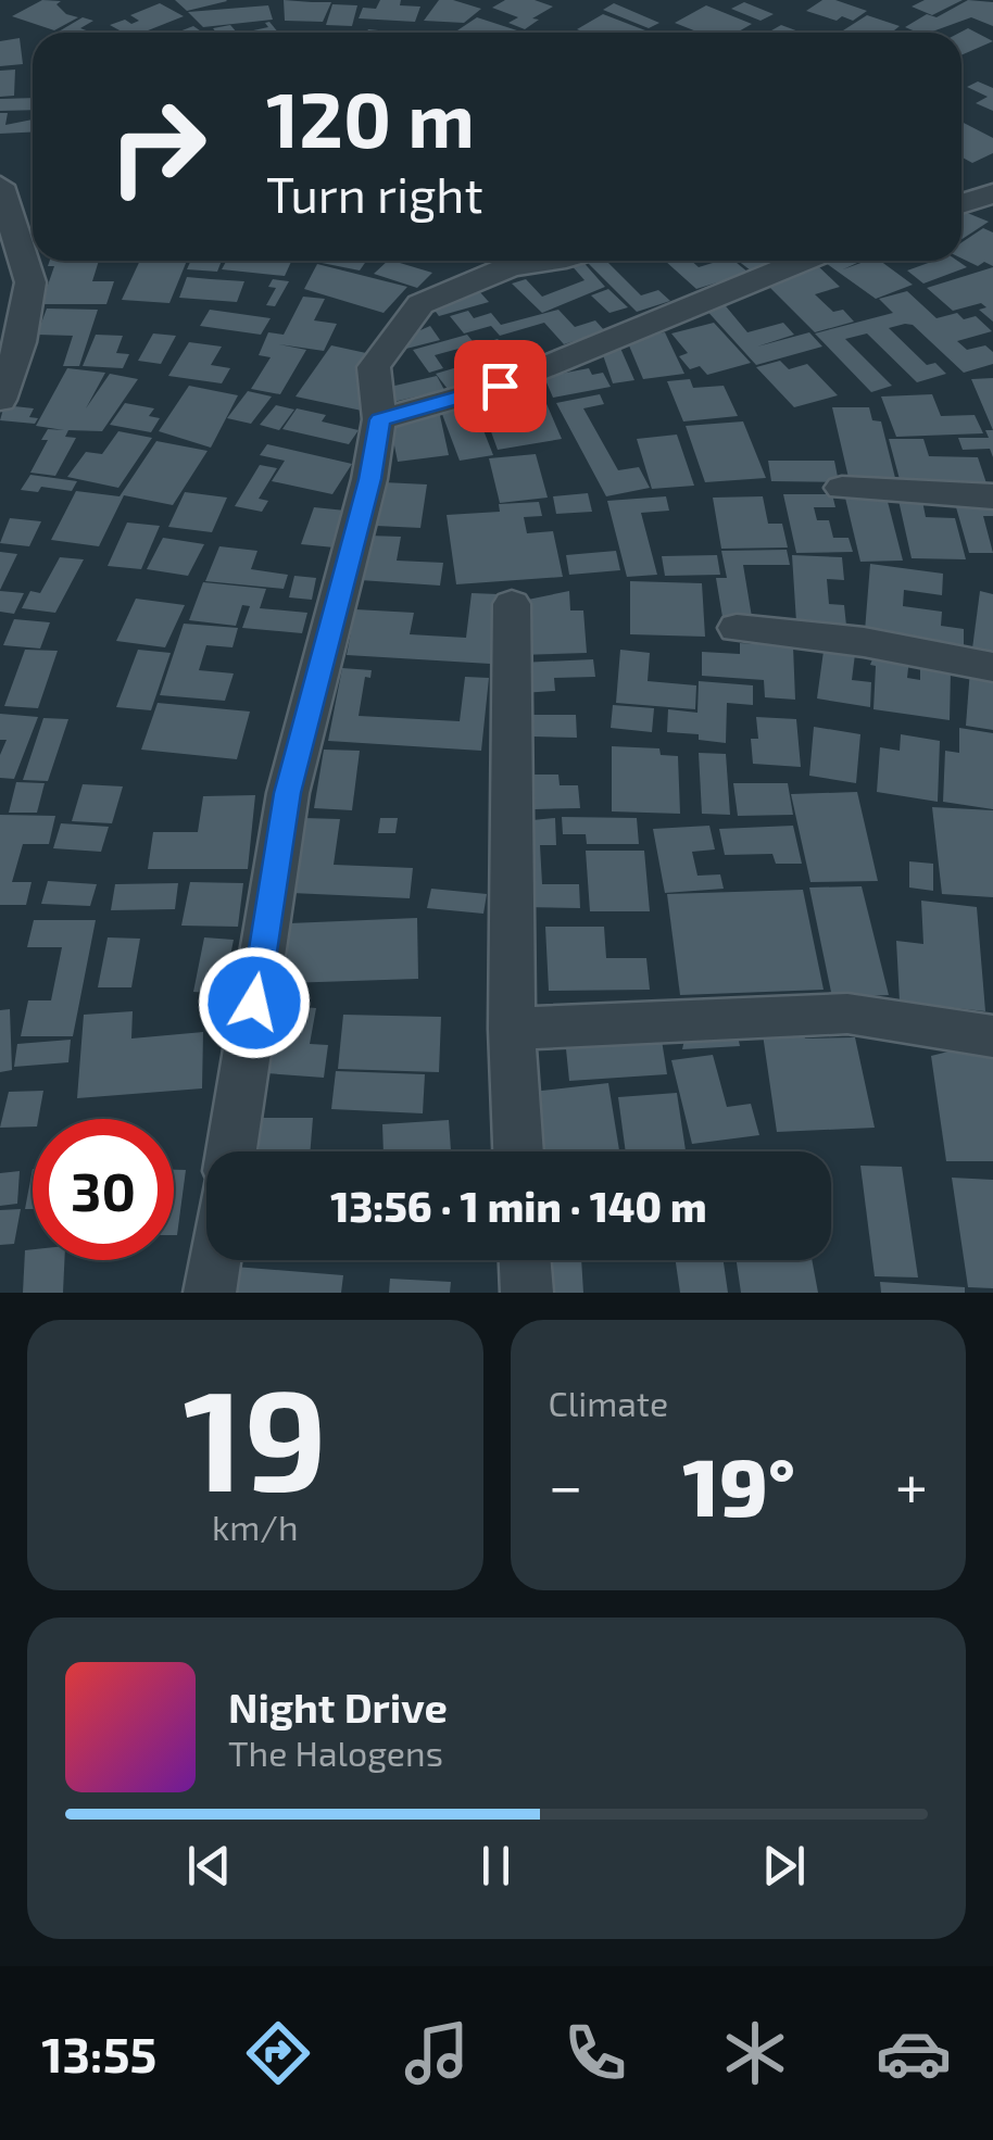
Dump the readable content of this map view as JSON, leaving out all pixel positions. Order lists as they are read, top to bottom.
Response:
{
  "page": {
    "turn": ["120 m", "Turn right"],
    "limit": "30",
    "trip": "13:56 · 1 min · 140 m",
    "tile": [
      ["19", "km/h"],
      "Climate"
    ],
    "heat": ["−", "19°", "+"],
    "song": ["Night Drive", "The Halogens"],
    "tabs": "13:55"
  }
}
